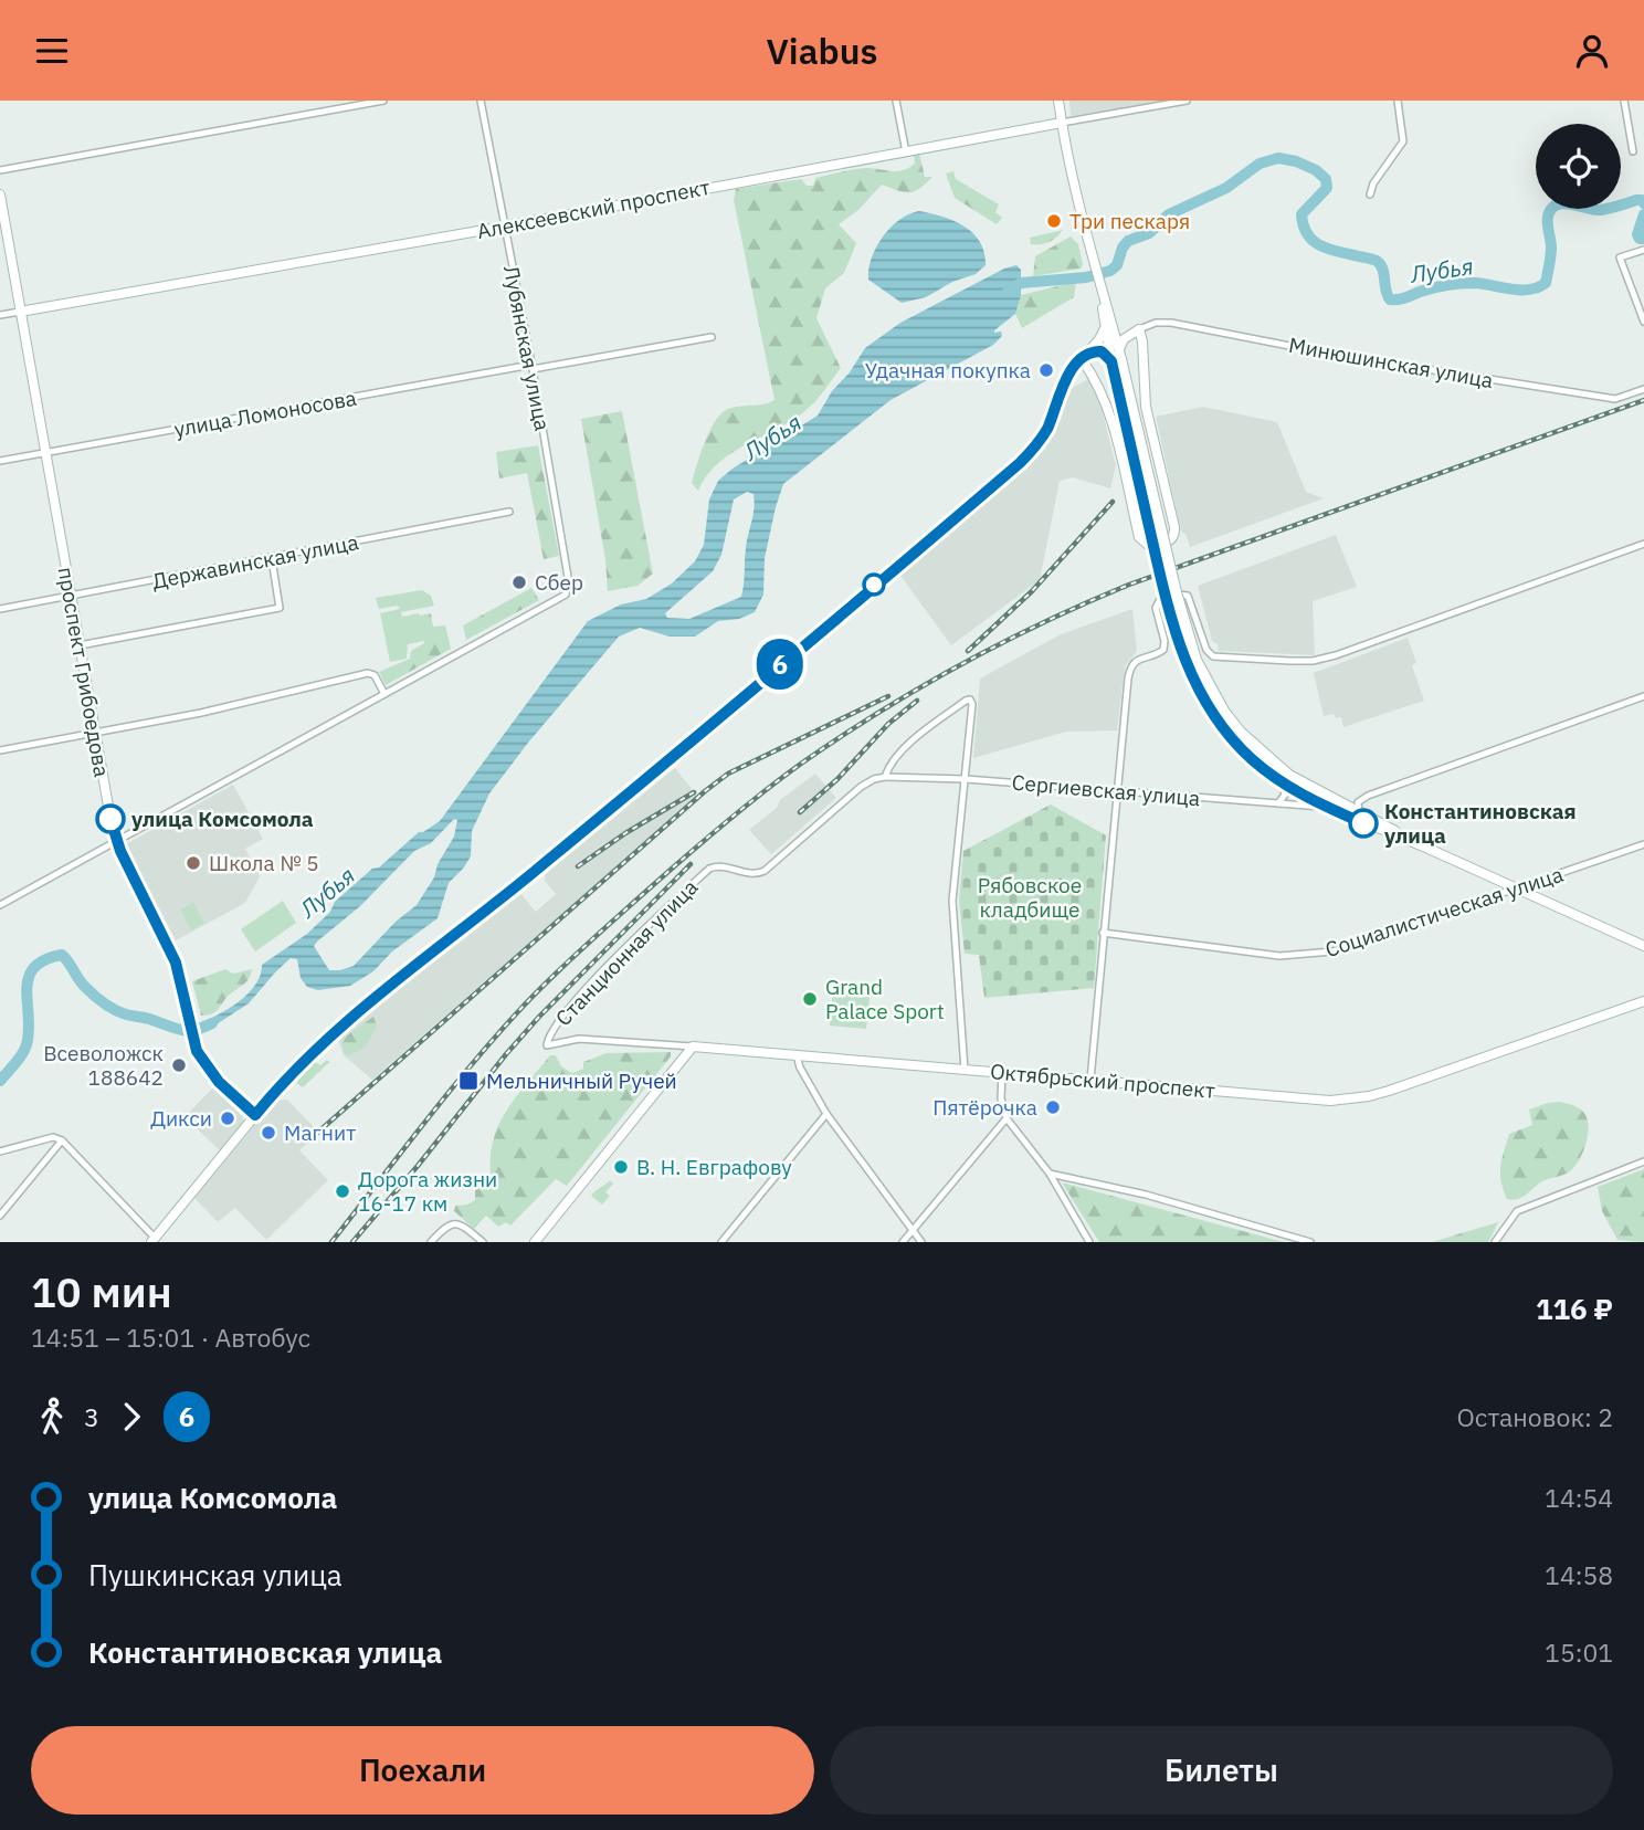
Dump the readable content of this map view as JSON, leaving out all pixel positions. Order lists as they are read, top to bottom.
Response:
{
  "streets": {
    "street": [
      "Алексеевский проспект",
      "Лубянская улица",
      "Минюшинская улица",
      "улица Ломоносова",
      "Державинская улица",
      "проспект Грибоедова",
      "Сергиевская улица",
      "Социалистическая улица",
      "Станционная улица",
      "Октябрьский проспект"
    ]
  },
  "crossings": [
    ["Алексеевский проспект", "Лубянская улица"],
    ["Алексеевский проспект", "проспект Грибоедова"],
    ["Лубянская улица", "улица Ломоносова"],
    ["улица Ломоносова", "проспект Грибоедова"],
    ["Державинская улица", "проспект Грибоедова"],
    ["Сергиевская улица", "Станционная улица"],
    ["Станционная улица", "Октябрьский проспект"]
  ],
  "water": ["Лубья"],
  "parks": ["Рябовское кладбище"],
  "places": {
    "other": [
      "Три пескаря",
      "Удачная покупка",
      "Сбер",
      "улица Комсомола",
      "Константиновская улица",
      "Школа № 5",
      "Grand Palace Sport",
      "Всеволожск 188642",
      "Пятёрочка",
      "Дикси",
      "Магнит",
      "В. Н. Евграфову",
      "Дорога жизни 16-17 км"
    ],
    "transit": ["Мельничный Ручей"]
  },
  "lines": ["bus line 6"],
  "page": {
    "header": "Viabus",
    "on_map": "6",
    "heading": ["10 мин", "14:51 – 15:01 · Автобус", "116 ₽"],
    "legs": ["3", "6", "Остановок: 2"],
    "list": [
      {
        "name": "улица Комсомола",
        "value": "14:54"
      },
      {
        "name": "Пушкинская улица",
        "value": "14:58"
      },
      {
        "name": "Константиновская улица",
        "value": "15:01"
      }
    ],
    "buttons": ["Поехали", "Билеты"]
  }
}
